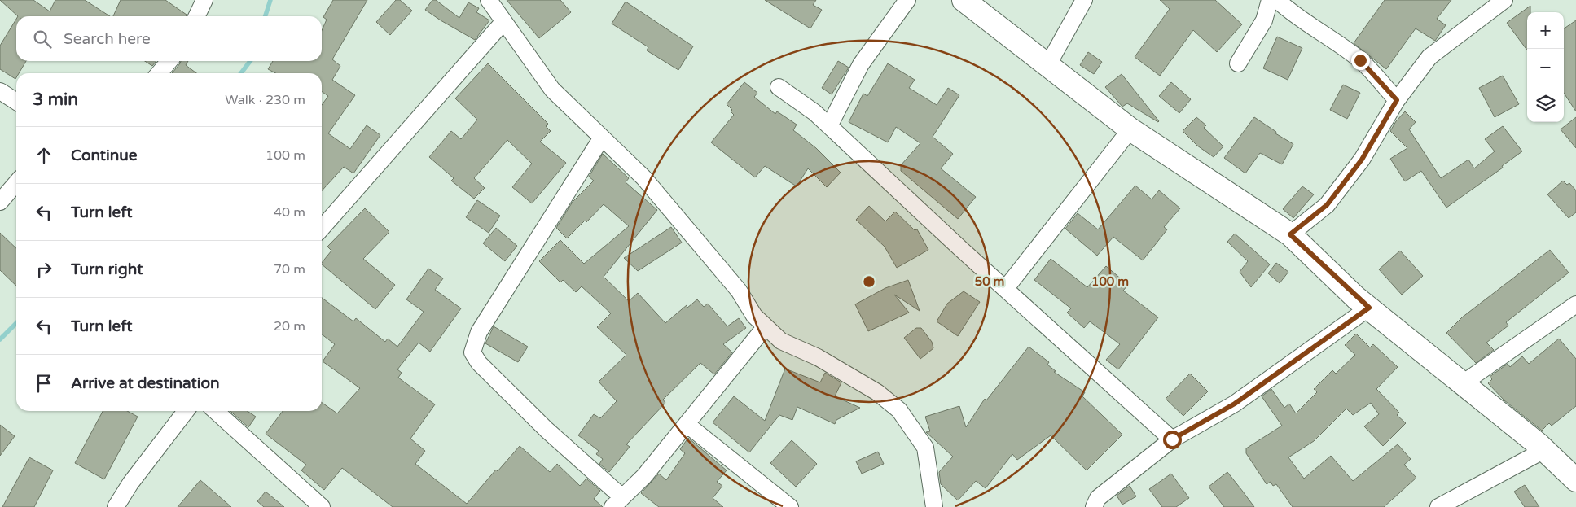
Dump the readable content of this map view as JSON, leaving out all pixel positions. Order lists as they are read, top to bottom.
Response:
{
  "page": {
    "map_buttons": ["+", "−"],
    "search": "Search here",
    "heading": ["3 min", "Walk · 230 m"],
    "list": [
      ["Continue", "100 m"],
      ["Turn left", "40 m"],
      ["Turn right", "70 m"],
      ["Turn left", "20 m"],
      "Arrive at destination"
    ]
  },
  "rings": ["50 m", "100 m"]
}
